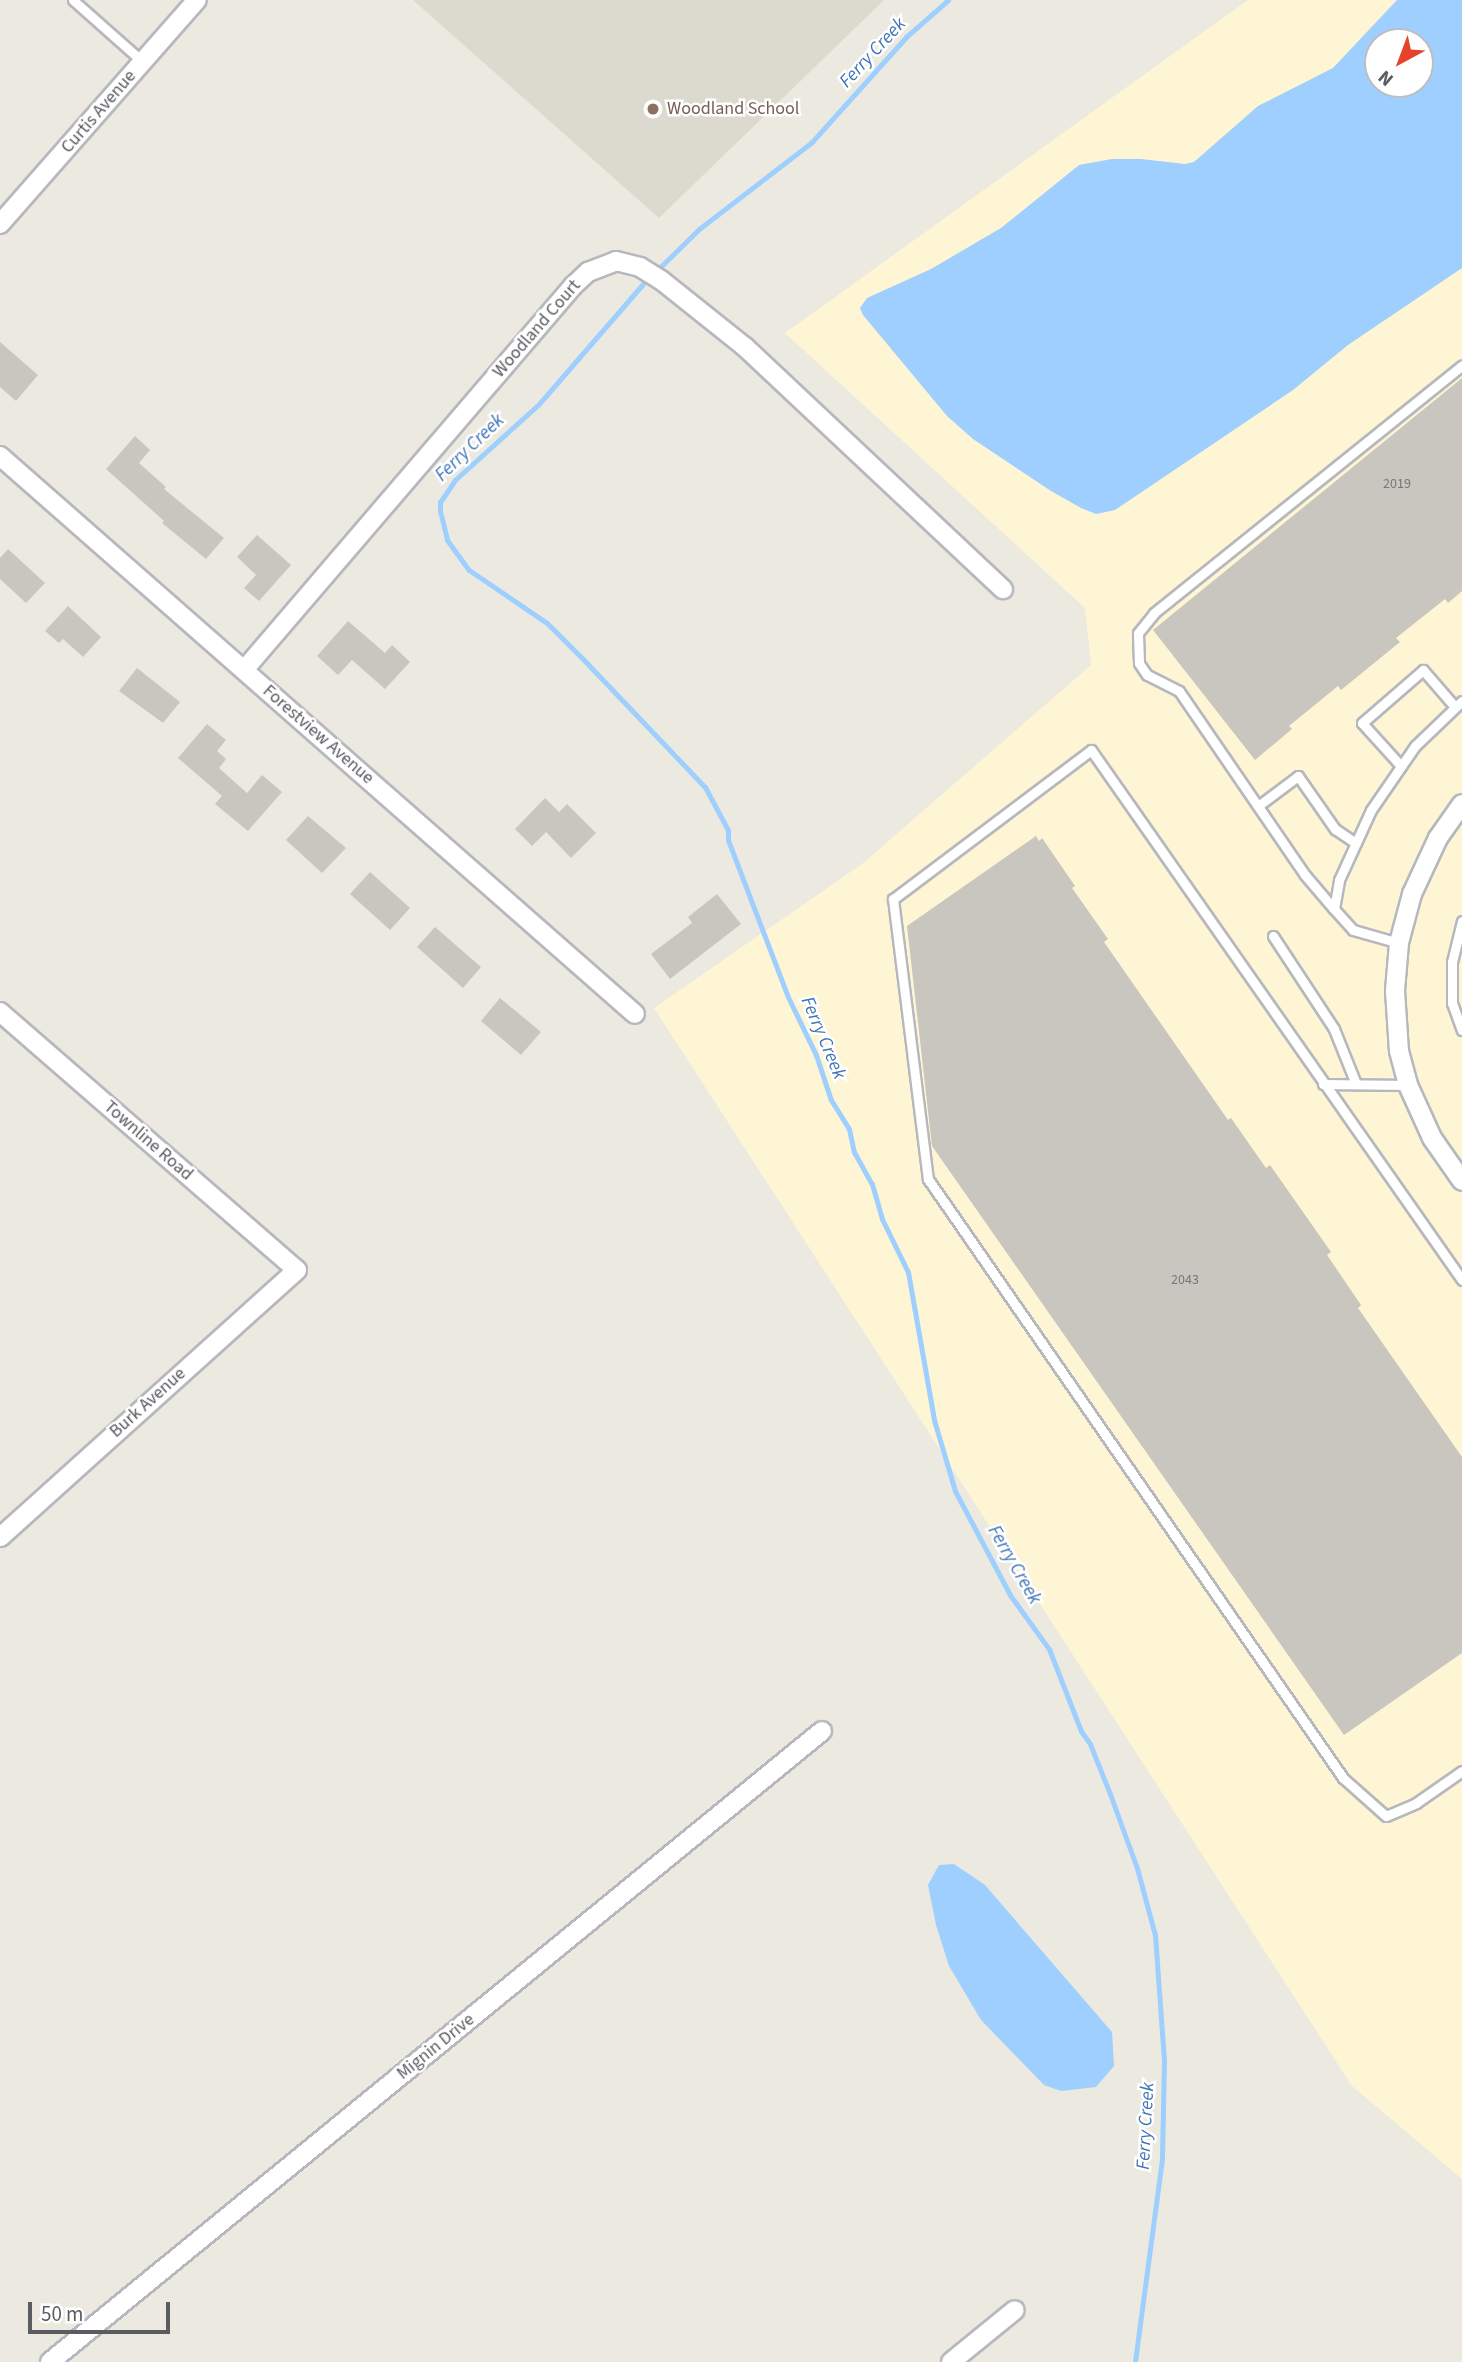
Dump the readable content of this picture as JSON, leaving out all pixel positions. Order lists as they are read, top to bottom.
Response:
{
  "streets": {
    "street": [
      "Curtis Avenue",
      "Woodland Court",
      "Forestview Avenue",
      "Townline Road",
      "Burk Avenue",
      "Mignin Drive"
    ]
  },
  "crossings": [
    ["Woodland Court", "Forestview Avenue"],
    ["Townline Road", "Burk Avenue"]
  ],
  "water": ["Ferry Creek"],
  "places": ["Woodland School"],
  "house_numbers": ["2019", "2043"],
  "scale_bar": "50 m",
  "north": "bottom left"
}
